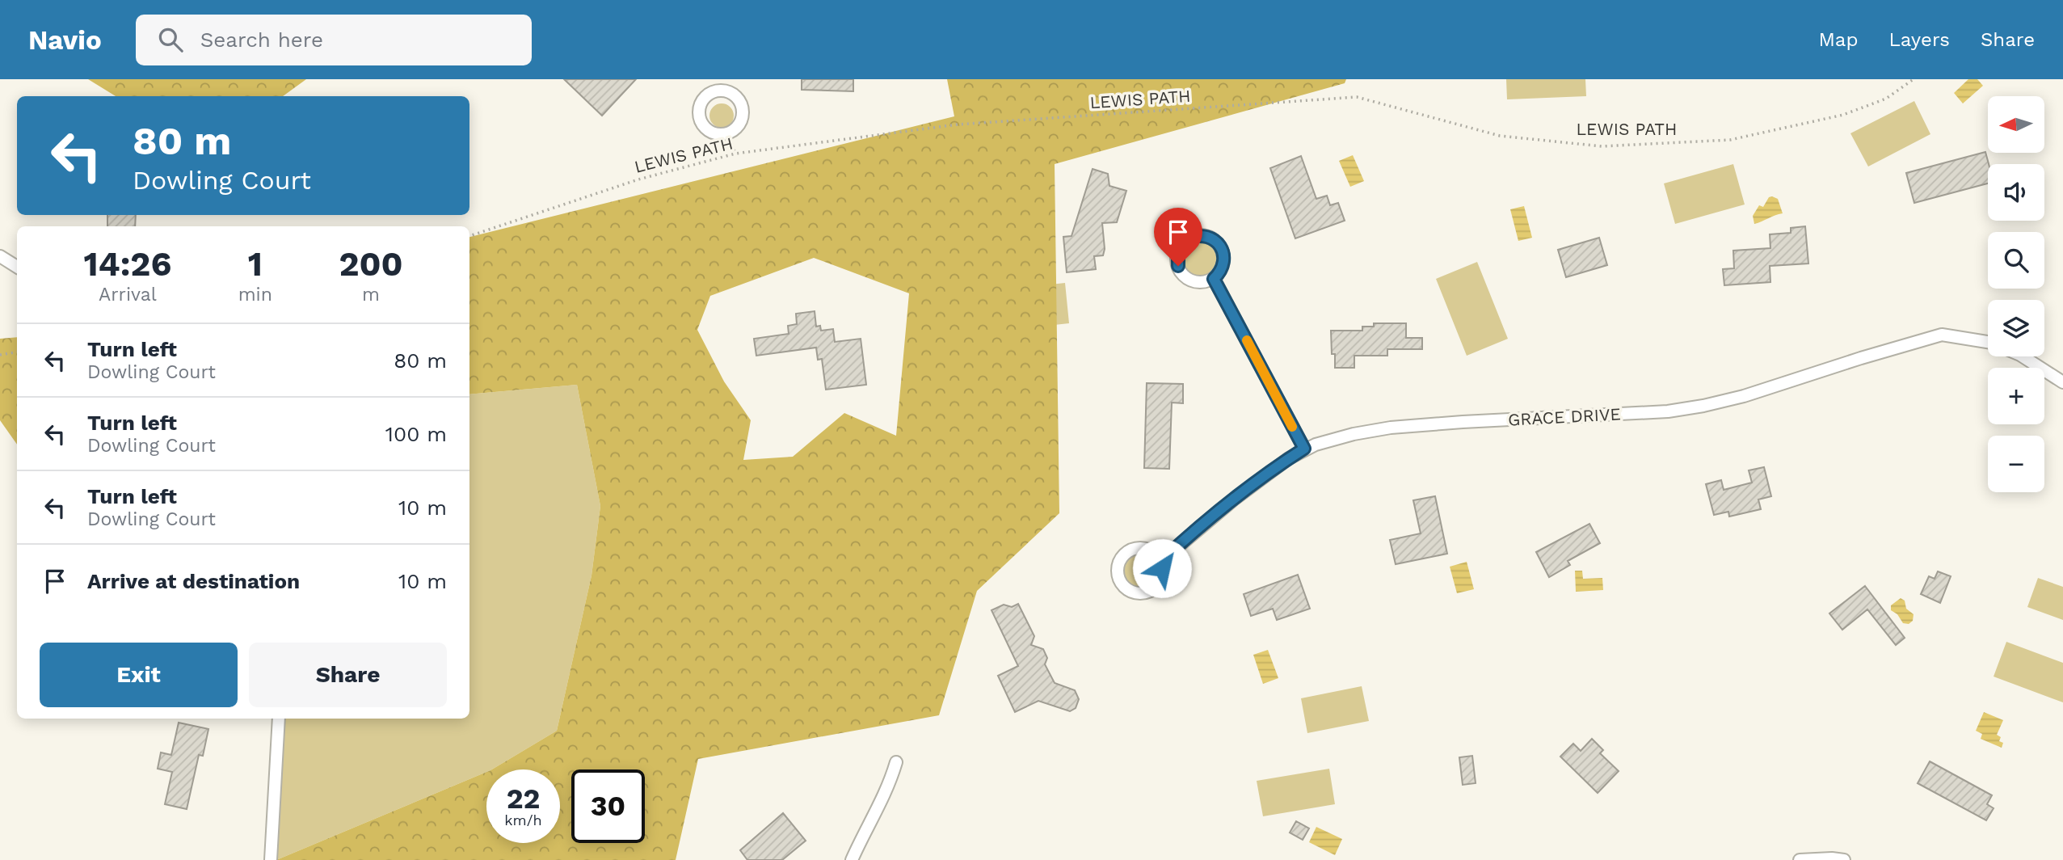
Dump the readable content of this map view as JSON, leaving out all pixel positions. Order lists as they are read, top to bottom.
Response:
{
  "streets": {
    "street": ["GRACE DRIVE"],
    "path": ["LEWIS PATH"]
  },
  "north": "left",
  "page": {
    "header": "Navio",
    "search": "Search here",
    "nav": ["Map", "Layers", "Share"],
    "map_buttons": ["+", "−"],
    "turn": ["80 m", "Dowling Court"],
    "eta": [
      "14:26",
      "Arrival",
      "1",
      "min",
      "200",
      "m"
    ],
    "list": [
      {
        "name": "Turn left",
        "note": "Dowling Court",
        "value": "80 m"
      },
      {
        "name": "Turn left",
        "note": "Dowling Court",
        "value": "100 m"
      },
      {
        "name": "Turn left",
        "note": "Dowling Court",
        "value": "10 m"
      },
      {
        "name": "Arrive at destination",
        "value": "10 m"
      }
    ],
    "buttons": ["Exit", "Share"],
    "speed": "22 km/h",
    "limit": "30"
  }
}
